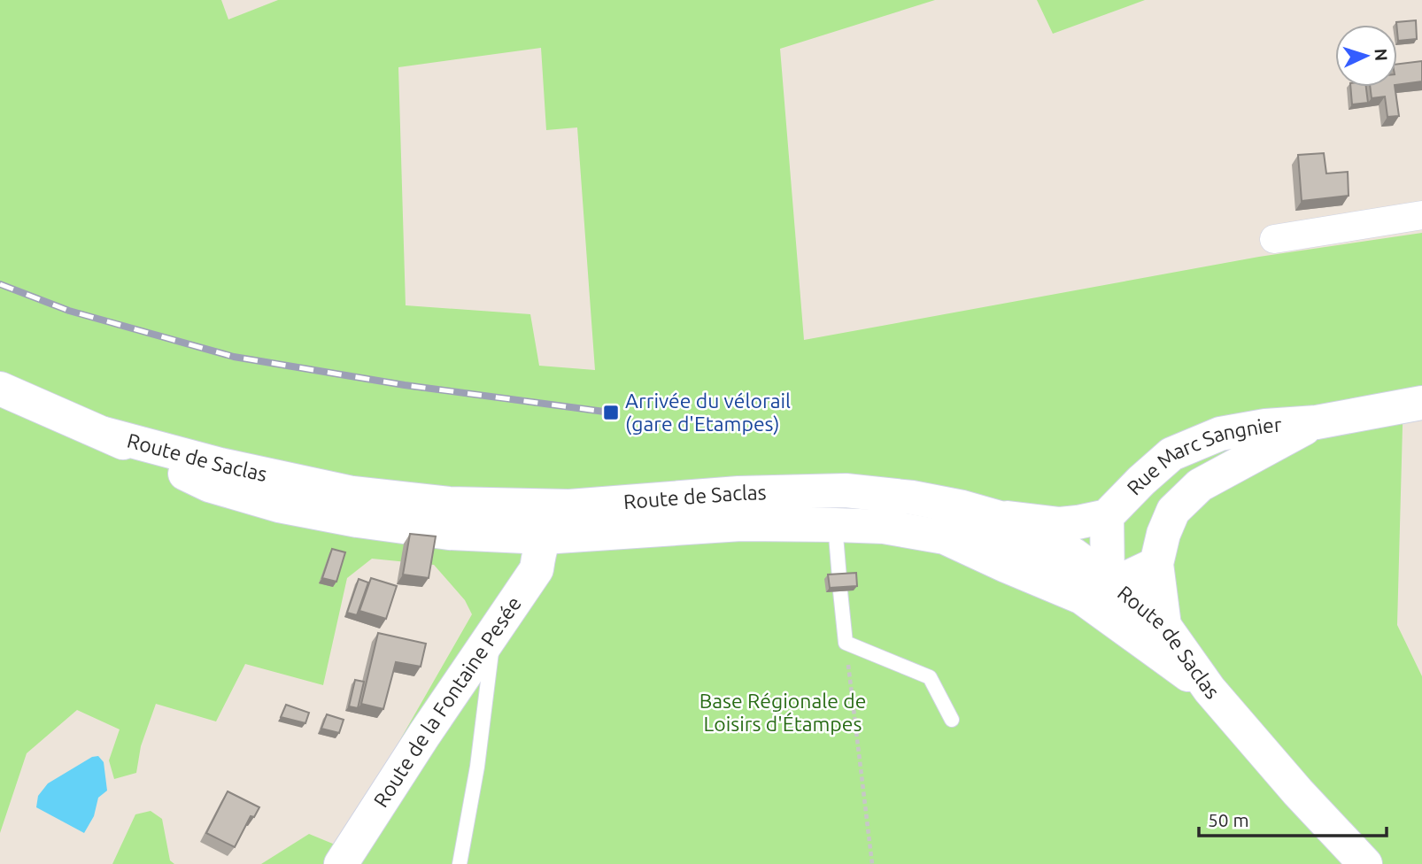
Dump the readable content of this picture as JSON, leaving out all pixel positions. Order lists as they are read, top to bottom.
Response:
{
  "streets": {
    "main road": ["Route de Saclas", "Rue Marc Sangnier", "Route de la Fontaine Pesée"]
  },
  "crossings": [
    ["Route de Saclas", "Rue Marc Sangnier"],
    ["Route de Saclas", "Route de la Fontaine Pesée"]
  ],
  "parks": ["Base Régionale de Loisirs d'Étampes"],
  "places": {
    "transit": ["Arrivée du vélorail (gare d'Etampes)"]
  },
  "scale_bar": "50 m",
  "north": "right"
}
